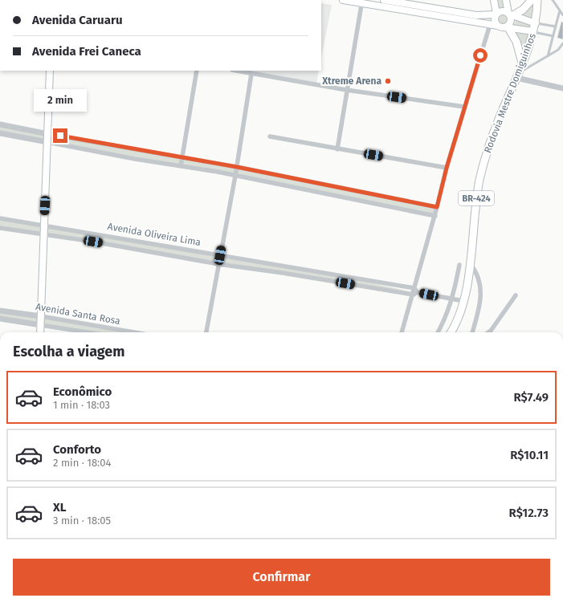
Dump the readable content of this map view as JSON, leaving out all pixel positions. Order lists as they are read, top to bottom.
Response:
{
  "streets": {
    "main road": ["Rodovia Mestre Domiguinhos", "BR-424"],
    "street": ["Avenida Oliveira Lima", "Avenida Santa Rosa"]
  },
  "crossings": [
    ["Rodovia Mestre Domiguinhos", "Avenida Oliveira Lima"]
  ],
  "places": ["Xtreme Arena"],
  "page": {
    "banner": ["Avenida Caruaru", "Avenida Frei Caneca"],
    "bubble": "2 min",
    "heading": "Escolha a viagem",
    "list": [
      {
        "name": "Econômico",
        "note": "1 min · 18:03",
        "value": "R$7.49"
      },
      {
        "name": "Conforto",
        "note": "2 min · 18:04",
        "value": "R$10.11"
      },
      {
        "name": "XL",
        "note": "3 min · 18:05",
        "value": "R$12.73"
      }
    ],
    "buttons": "Confirmar"
  }
}
